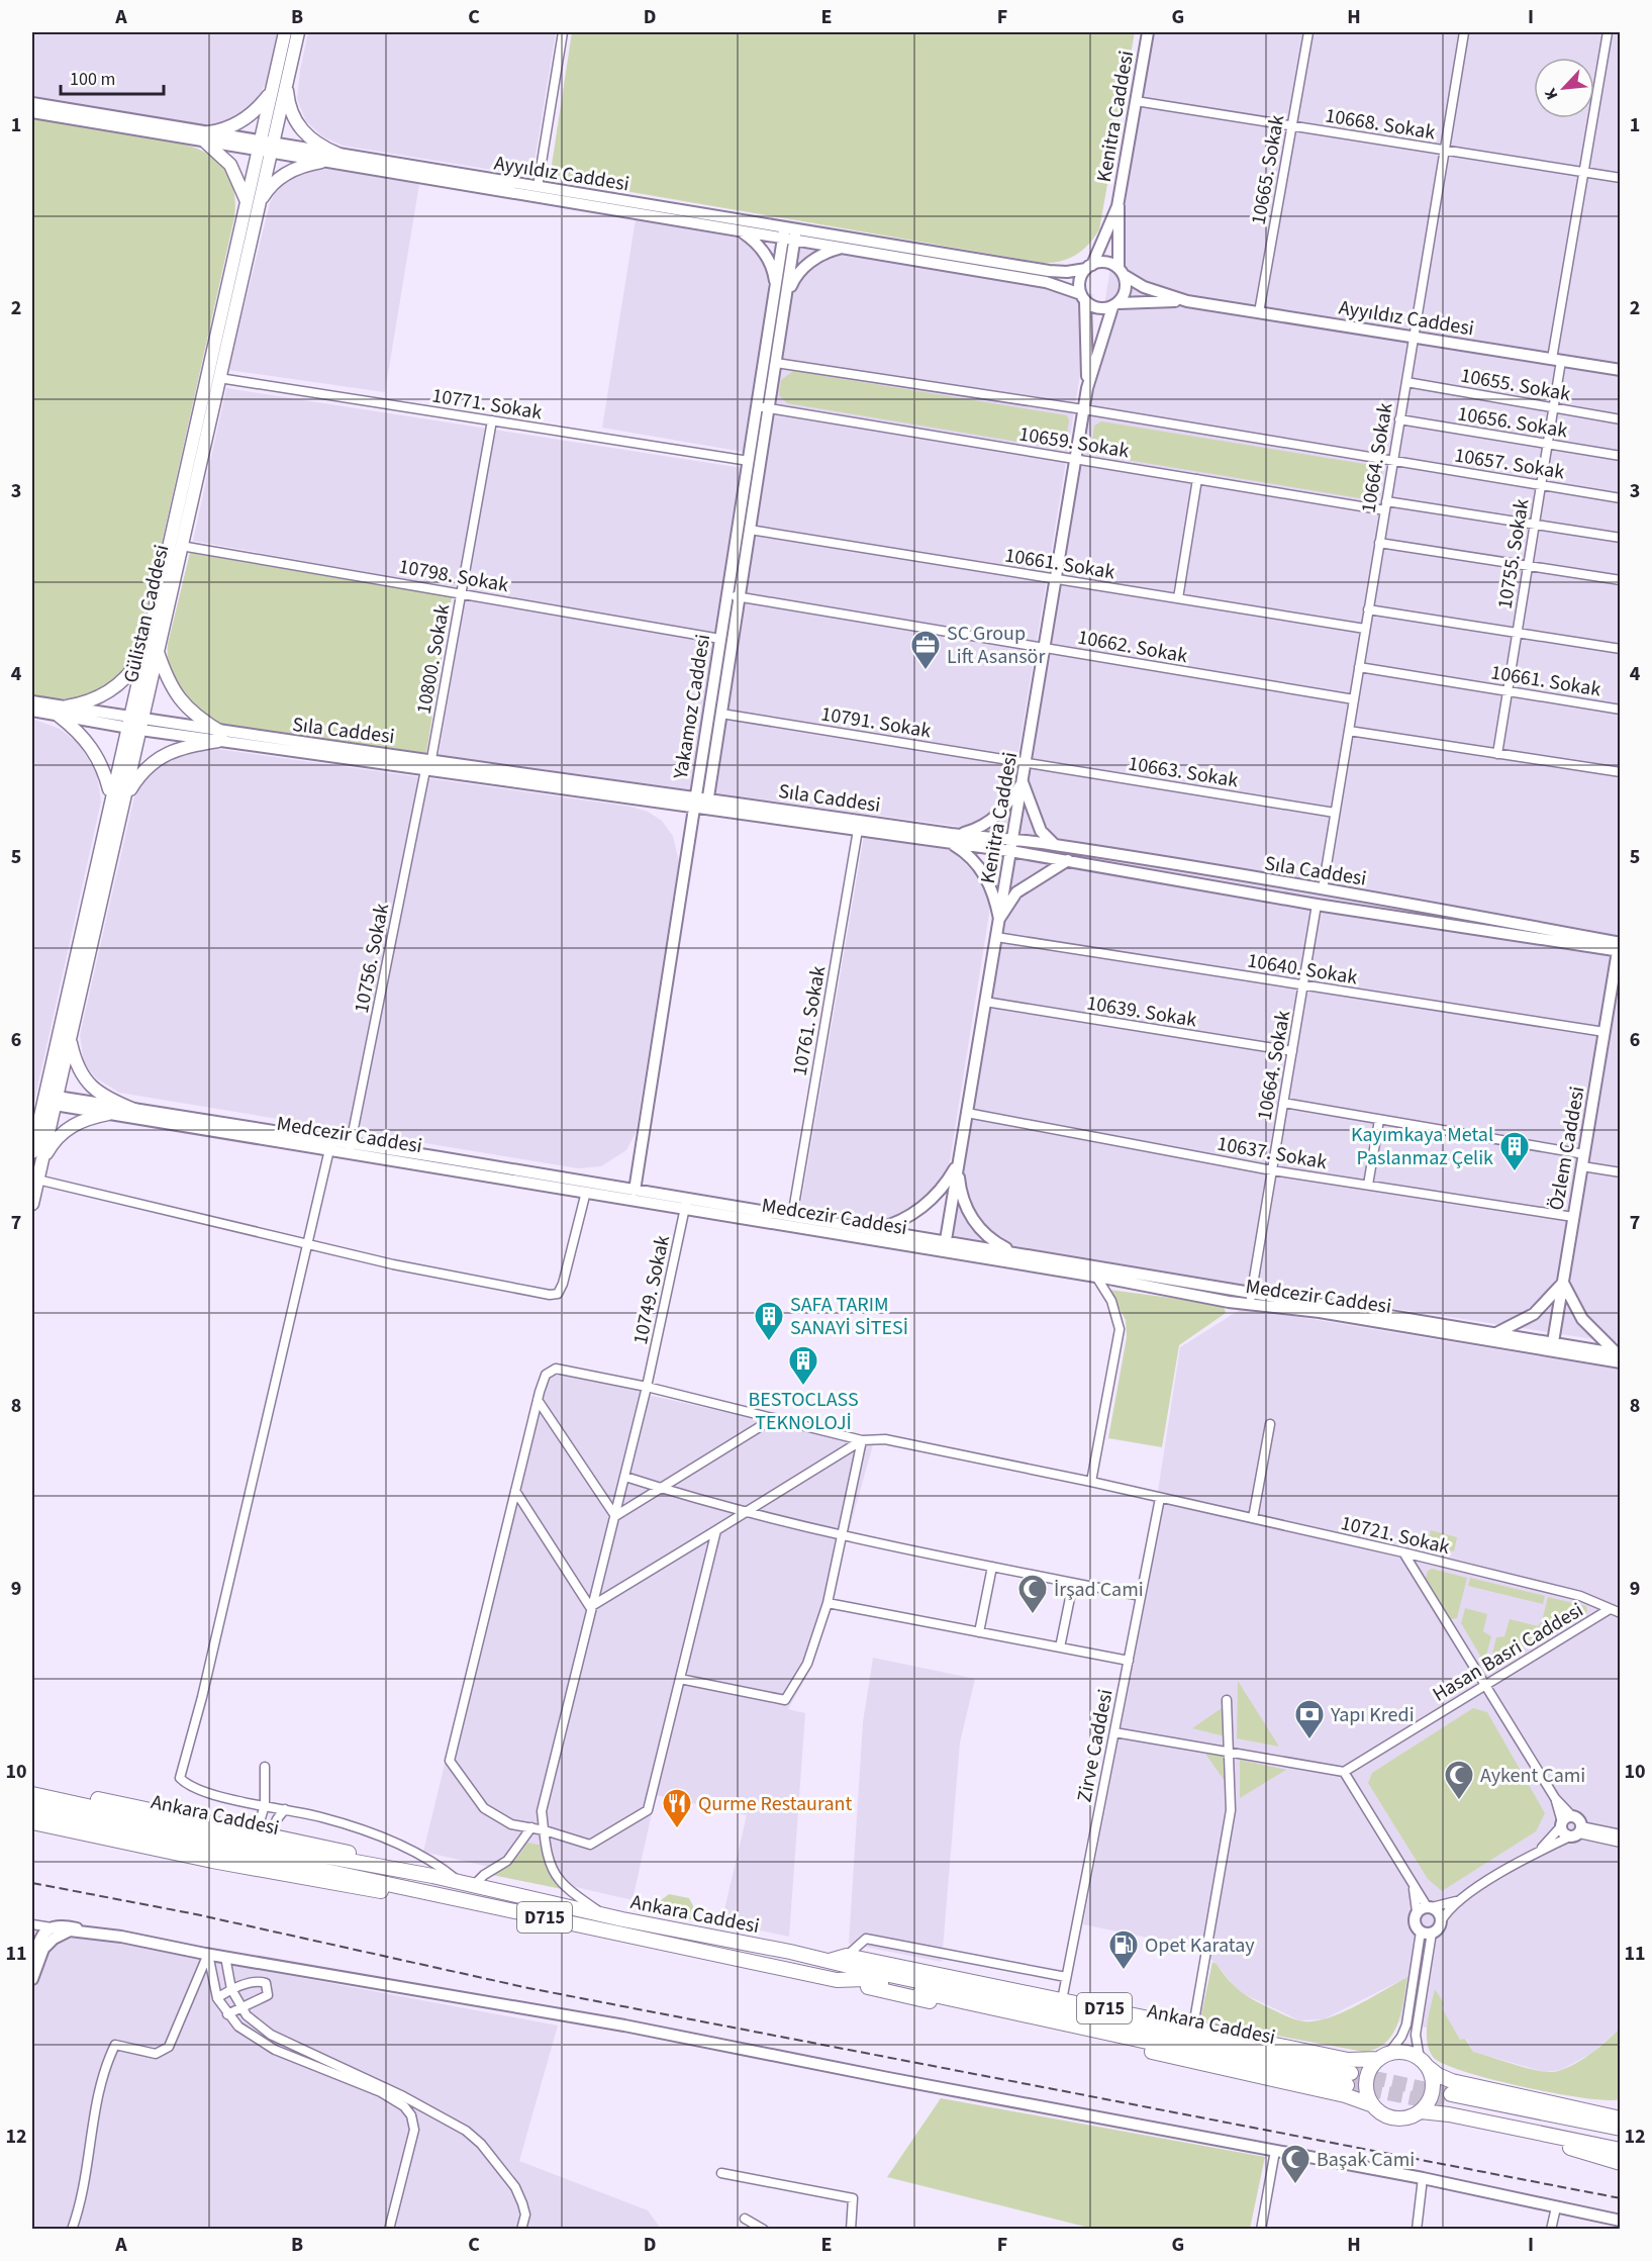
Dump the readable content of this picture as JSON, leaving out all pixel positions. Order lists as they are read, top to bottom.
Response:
{
  "streets": {
    "highway": ["Ankara Caddesi", "D715"],
    "main road": ["Gülistan Caddesi"],
    "street": [
      "Kenitra Caddesi",
      "10668. Sokak",
      "10665. Sokak",
      "Ayyıldız Caddesi",
      "10655. Sokak",
      "10771. Sokak",
      "10656. Sokak",
      "10659. Sokak",
      "10664. Sokak",
      "10657. Sokak",
      "10755. Sokak",
      "10661. Sokak",
      "10798. Sokak",
      "10662. Sokak",
      "10800. Sokak",
      "Yakamoz Caddesi",
      "10791. Sokak",
      "Sıla Caddesi",
      "10663. Sokak",
      "10756. Sokak",
      "10640. Sokak",
      "10639. Sokak",
      "10761. Sokak",
      "Medcezir Caddesi",
      "Özlem Caddesi",
      "10637. Sokak",
      "10749. Sokak",
      "10721. Sokak",
      "Hasan Basri Caddesi",
      "Zirve Caddesi"
    ]
  },
  "crossings": [
    ["Kenitra Caddesi", "10668. Sokak"],
    ["Kenitra Caddesi", "10659. Sokak"],
    ["Kenitra Caddesi", "10661. Sokak"],
    ["Kenitra Caddesi", "10662. Sokak"],
    ["Kenitra Caddesi", "10791. Sokak"],
    ["Kenitra Caddesi", "Sıla Caddesi"],
    ["Kenitra Caddesi", "10663. Sokak"],
    ["Kenitra Caddesi", "10640. Sokak"],
    ["Kenitra Caddesi", "10639. Sokak"],
    ["Kenitra Caddesi", "Medcezir Caddesi"],
    ["Kenitra Caddesi", "10637. Sokak"],
    ["10668. Sokak", "10665. Sokak"],
    ["10668. Sokak", "10664. Sokak"],
    ["10668. Sokak", "10755. Sokak"],
    ["10665. Sokak", "Ayyıldız Caddesi"],
    ["Ayyıldız Caddesi", "10664. Sokak"],
    ["Ayyıldız Caddesi", "10755. Sokak"],
    ["Ayyıldız Caddesi", "Gülistan Caddesi"],
    ["Ayyıldız Caddesi", "Yakamoz Caddesi"],
    ["10655. Sokak", "10664. Sokak"],
    ["10655. Sokak", "10755. Sokak"],
    ["10771. Sokak", "Gülistan Caddesi"],
    ["10771. Sokak", "10800. Sokak"],
    ["10771. Sokak", "Yakamoz Caddesi"],
    ["10656. Sokak", "10664. Sokak"],
    ["10656. Sokak", "10755. Sokak"],
    ["10659. Sokak", "10664. Sokak"],
    ["10659. Sokak", "10657. Sokak"],
    ["10659. Sokak", "10755. Sokak"],
    ["10659. Sokak", "Yakamoz Caddesi"],
    ["10664. Sokak", "10657. Sokak"],
    ["10664. Sokak", "10661. Sokak"],
    ["10664. Sokak", "10662. Sokak"],
    ["10664. Sokak", "Sıla Caddesi"],
    ["10664. Sokak", "10663. Sokak"],
    ["10664. Sokak", "10640. Sokak"],
    ["10664. Sokak", "10639. Sokak"],
    ["10664. Sokak", "Medcezir Caddesi"],
    ["10664. Sokak", "10637. Sokak"],
    ["10657. Sokak", "10755. Sokak"],
    ["10755. Sokak", "10661. Sokak"],
    ["10661. Sokak", "Yakamoz Caddesi"],
    ["10798. Sokak", "Gülistan Caddesi"],
    ["10798. Sokak", "10800. Sokak"],
    ["10798. Sokak", "Yakamoz Caddesi"],
    ["Gülistan Caddesi", "Medcezir Caddesi"],
    ["10662. Sokak", "Yakamoz Caddesi"],
    ["10800. Sokak", "Sıla Caddesi"],
    ["Yakamoz Caddesi", "10791. Sokak"],
    ["Yakamoz Caddesi", "Sıla Caddesi"],
    ["Yakamoz Caddesi", "Medcezir Caddesi"],
    ["10791. Sokak", "10663. Sokak"],
    ["Sıla Caddesi", "Özlem Caddesi"],
    ["10756. Sokak", "Medcezir Caddesi"],
    ["10640. Sokak", "Özlem Caddesi"],
    ["10761. Sokak", "Medcezir Caddesi"],
    ["Medcezir Caddesi", "Özlem Caddesi"],
    ["Medcezir Caddesi", "10749. Sokak"],
    ["Özlem Caddesi", "10637. Sokak"],
    ["10749. Sokak", "10721. Sokak"],
    ["10749. Sokak", "Ankara Caddesi"],
    ["10721. Sokak", "Hasan Basri Caddesi"],
    ["10721. Sokak", "Zirve Caddesi"],
    ["Zirve Caddesi", "D715"],
    ["Ankara Caddesi", "D715"]
  ],
  "places": {
    "office": ["SC Group Lift Asansör"],
    "building": ["Kayımkaya Metal Paslanmaz Çelik", "SAFA TARIM SANAYİ SİTESİ", "BESTOCLASS TEKNOLOJİ"],
    "mosque": ["İrşad Cami", "Aykent Cami", "Başak Cami"],
    "bank": ["Yapı Kredi"],
    "restaurant": ["Qurme Restaurant"],
    "fuel station": ["Opet Karatay"]
  },
  "scale_bar": "100 m",
  "north": "bottom left",
  "grid": {
    "columns": [
      "A",
      "B",
      "C",
      "D",
      "E",
      "F",
      "G",
      "H",
      "I"
    ],
    "rows": [
      "1",
      "2",
      "3",
      "4",
      "5",
      "6",
      "7",
      "8",
      "9",
      "10",
      "11",
      "12"
    ]
  }
}
